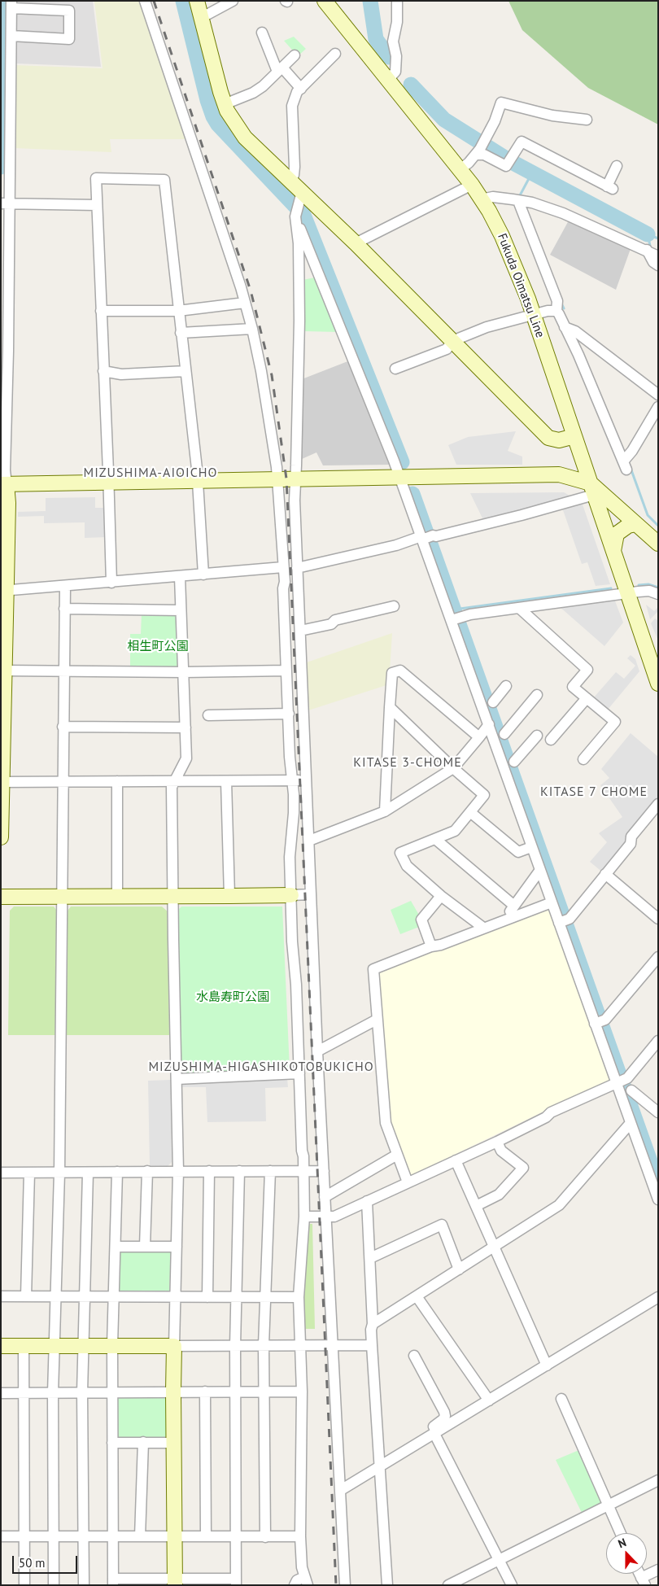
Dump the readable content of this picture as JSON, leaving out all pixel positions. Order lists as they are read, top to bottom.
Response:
{
  "streets": {
    "street": ["Fukuda Oimatsu Line"]
  },
  "districts": [
    "MIZUSHIMA-AIOICHO",
    "KITASE 3-CHOME",
    "KITASE 7 CHOME",
    "MIZUSHIMA-HIGASHIKOTOBUKICHO"
  ],
  "parks": ["相生町公園", "水島寿町公園"],
  "scale_bar": "50 m",
  "north": "top"
}
